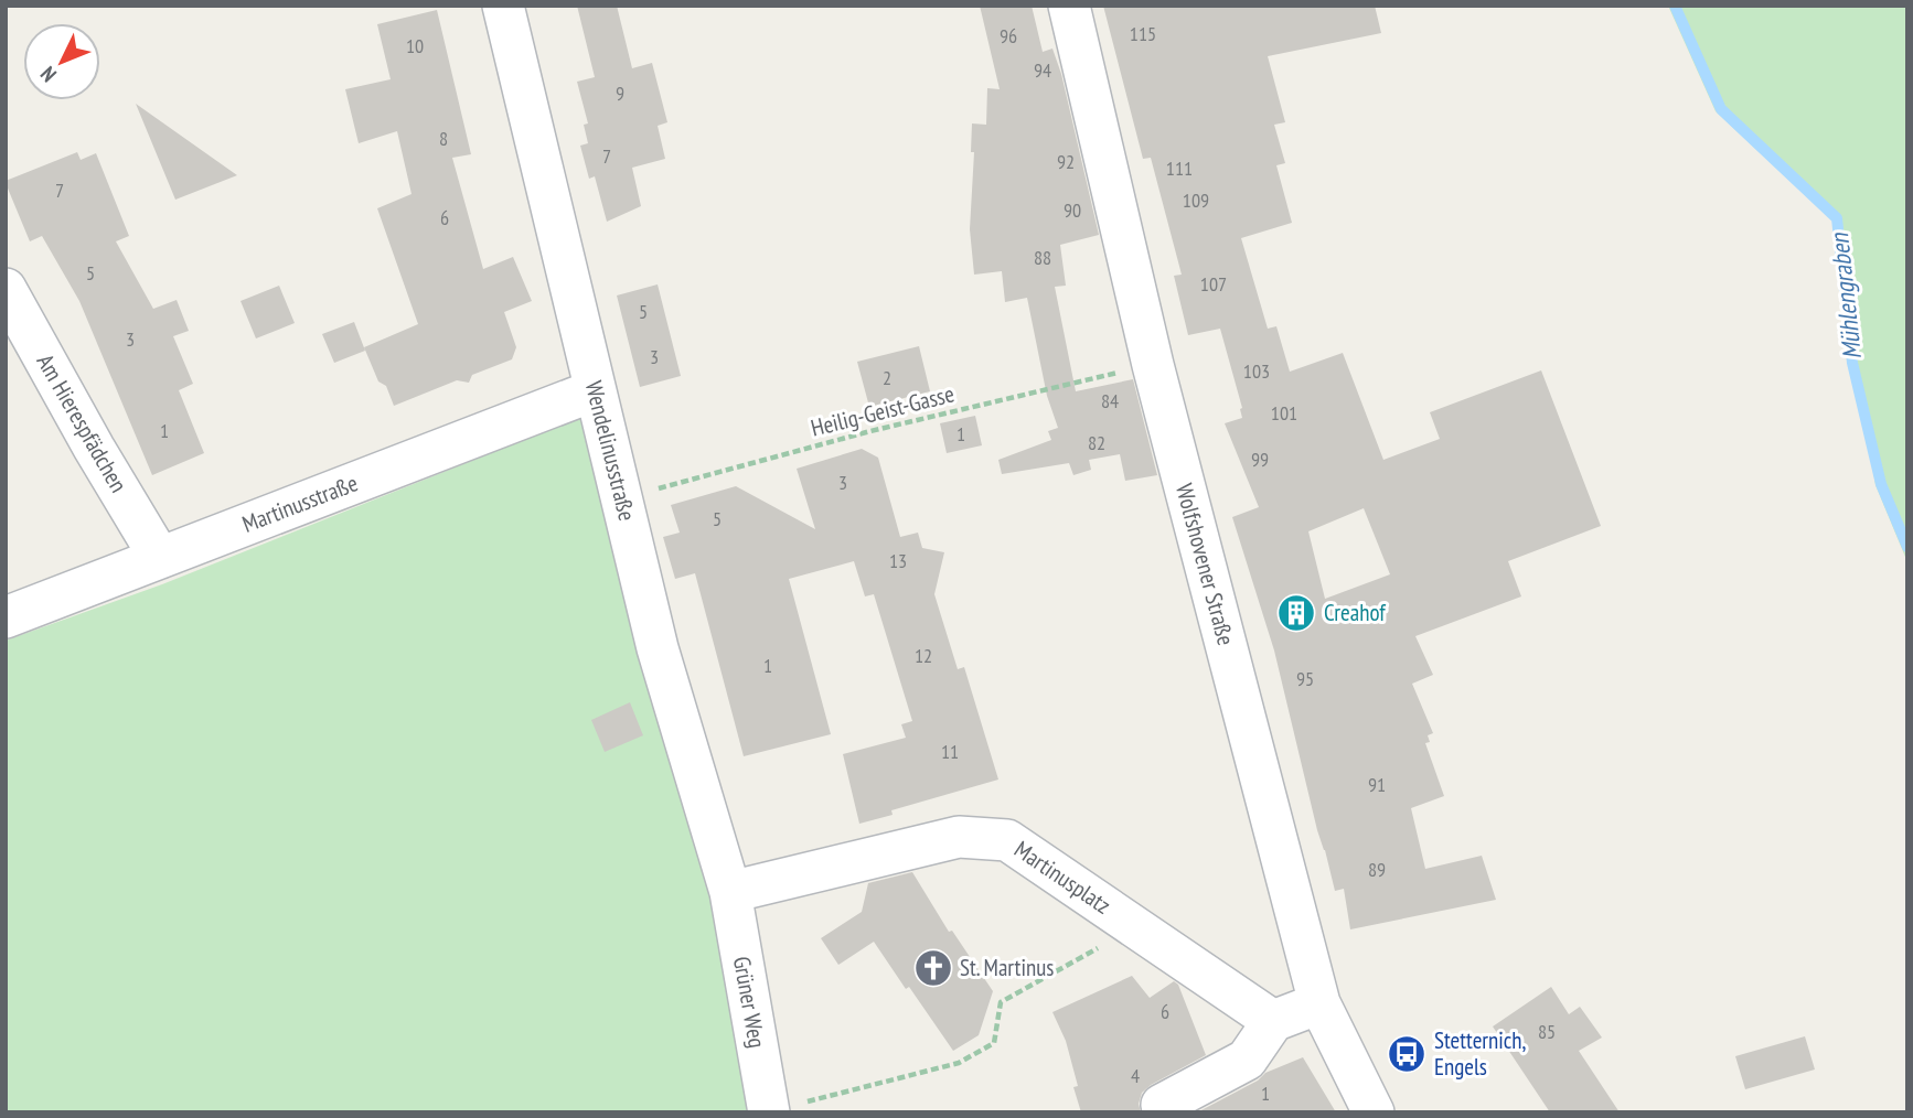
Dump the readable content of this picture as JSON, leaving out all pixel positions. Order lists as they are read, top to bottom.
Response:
{
  "streets": {
    "street": [
      "Am Hierespfädchen",
      "Wendelinusstraße",
      "Martinusstraße",
      "Wolfshovener Straße",
      "Martinusplatz",
      "Grüner Weg"
    ],
    "path": ["Heilig-Geist-Gasse"]
  },
  "crossings": [
    ["Heilig-Geist-Gasse", "Wendelinusstraße"],
    ["Heilig-Geist-Gasse", "Wolfshovener Straße"],
    ["Am Hierespfädchen", "Martinusstraße"],
    ["Wendelinusstraße", "Martinusstraße"],
    ["Wendelinusstraße", "Martinusplatz"],
    ["Wendelinusstraße", "Grüner Weg"],
    ["Martinusplatz", "Grüner Weg"]
  ],
  "water": ["Mühlengraben"],
  "places": {
    "building": ["Creahof"],
    "church": ["St. Martinus"],
    "bus stop": ["Stetternich, Engels"]
  },
  "house_numbers": [
    "115",
    "96",
    "10",
    "94",
    "9",
    "8",
    "7",
    "92",
    "111",
    "7",
    "109",
    "90",
    "6",
    "88",
    "5",
    "107",
    "5",
    "3",
    "3",
    "103",
    "2",
    "84",
    "101",
    "1",
    "1",
    "82",
    "99",
    "3",
    "5",
    "13",
    "12",
    "1",
    "95",
    "11",
    "91",
    "89",
    "6",
    "85",
    "4",
    "1"
  ],
  "north": "bottom left"
}
